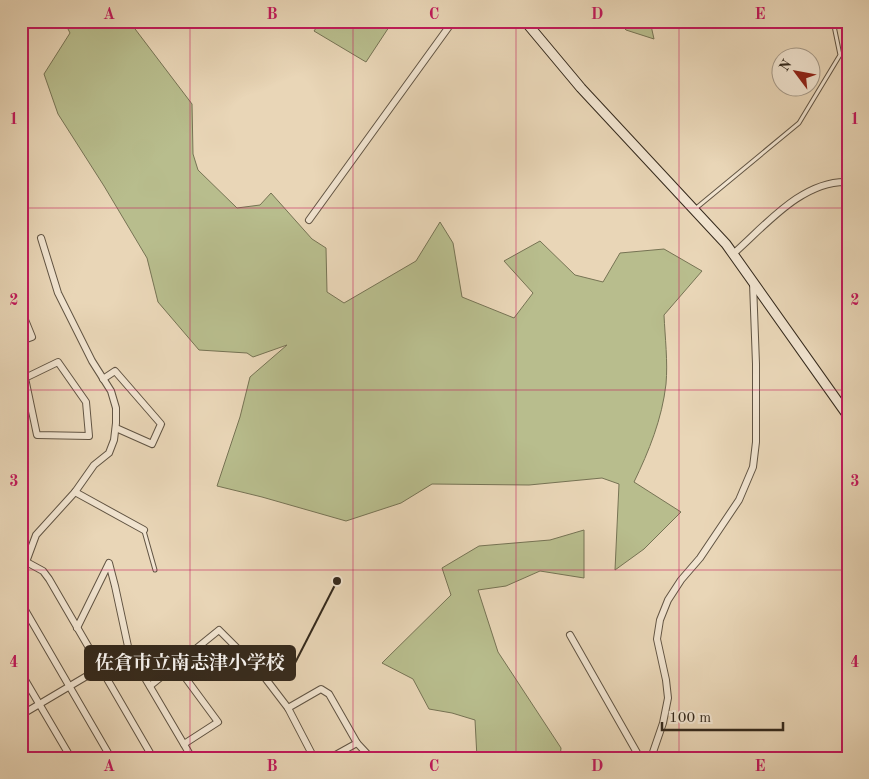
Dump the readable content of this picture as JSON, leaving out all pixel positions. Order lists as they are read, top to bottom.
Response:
{
  "places": ["佐倉市立南志津小学校"],
  "scale_bar": "100 m",
  "north": "top left",
  "grid": {
    "columns": [
      "A",
      "B",
      "C",
      "D",
      "E"
    ],
    "rows": [
      "1",
      "2",
      "3",
      "4"
    ]
  }
}
